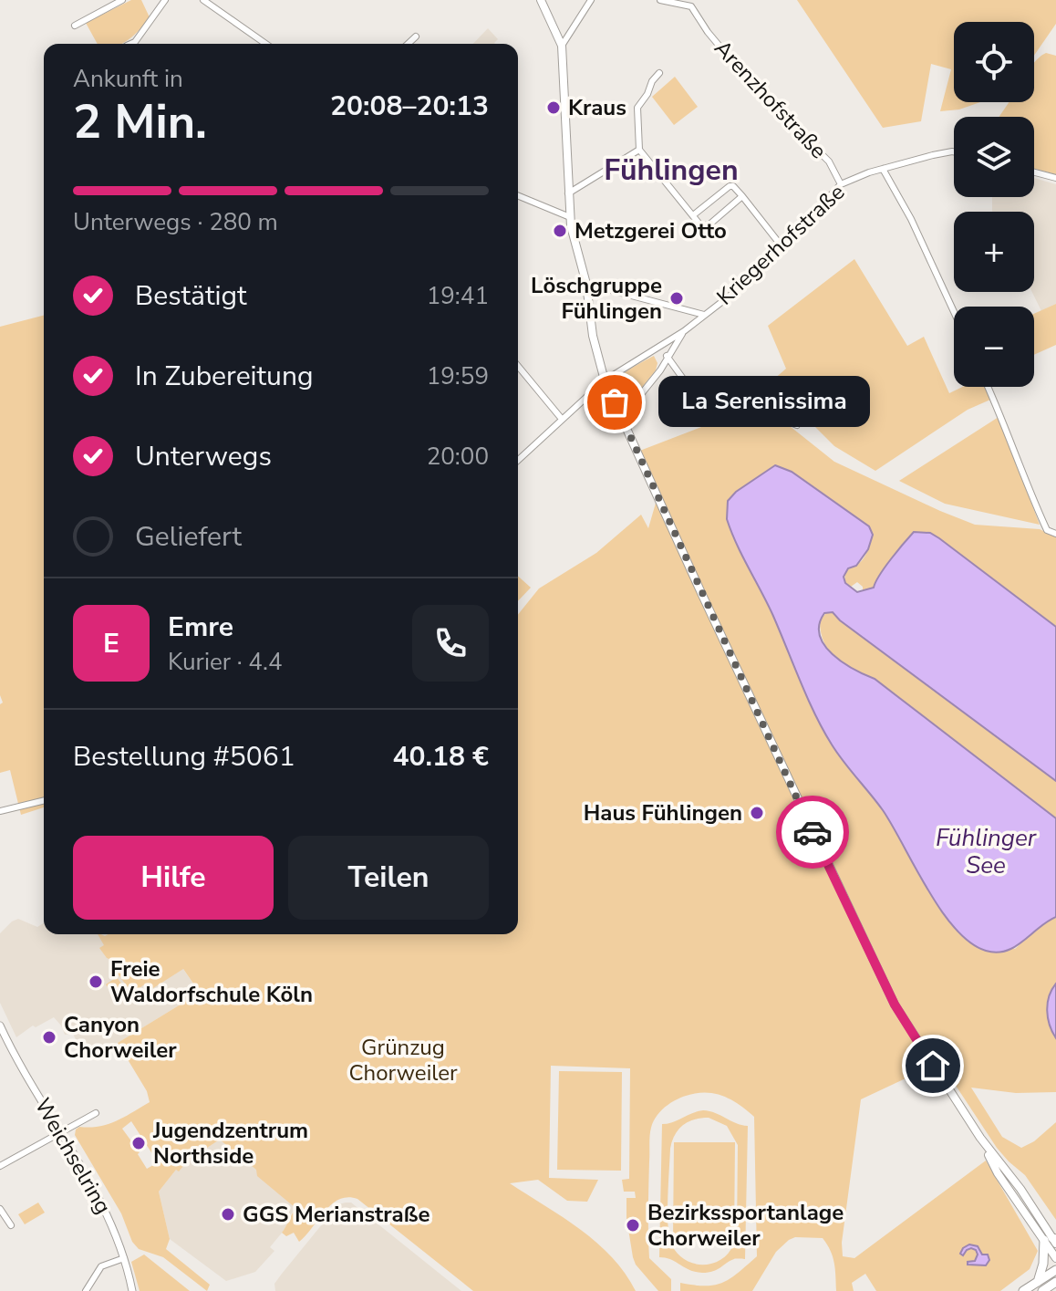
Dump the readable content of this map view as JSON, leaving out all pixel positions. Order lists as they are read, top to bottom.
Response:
{
  "streets": {
    "street": ["Arenzhofstraße", "Kriegerhofstraße", "Weichselring"]
  },
  "crossings": [
    ["Arenzhofstraße", "Kriegerhofstraße"]
  ],
  "districts": ["Fühlingen"],
  "water": ["Fühlinger See"],
  "parks": ["Grünzug Chorweiler"],
  "places": [
    "Kraus",
    "Metzgerei Otto",
    "Löschgruppe Fühlingen",
    "La Serenissima",
    "Haus Fühlingen",
    "Freie Waldorfschule Köln",
    "Canyon Chorweiler",
    "Jugendzentrum Northside",
    "GGS Merianstraße",
    "Bezirkssportanlage Chorweiler"
  ],
  "page": {
    "map_buttons": ["+", "−"],
    "heading": ["2 Min.", "Ankunft in", "20:08–20:13"],
    "panel": [
      "Emre",
      "Kurier · 4.4",
      "Bestellung #5061",
      "40.18 €"
    ],
    "bar": "Unterwegs · 280 m",
    "list": [
      ["Bestätigt", "19:41"],
      ["In Zubereitung", "19:59"],
      ["Unterwegs", "20:00"],
      "Geliefert"
    ],
    "bubble": "La Serenissima",
    "round": "E",
    "buttons": ["Hilfe", "Teilen"]
  }
}
